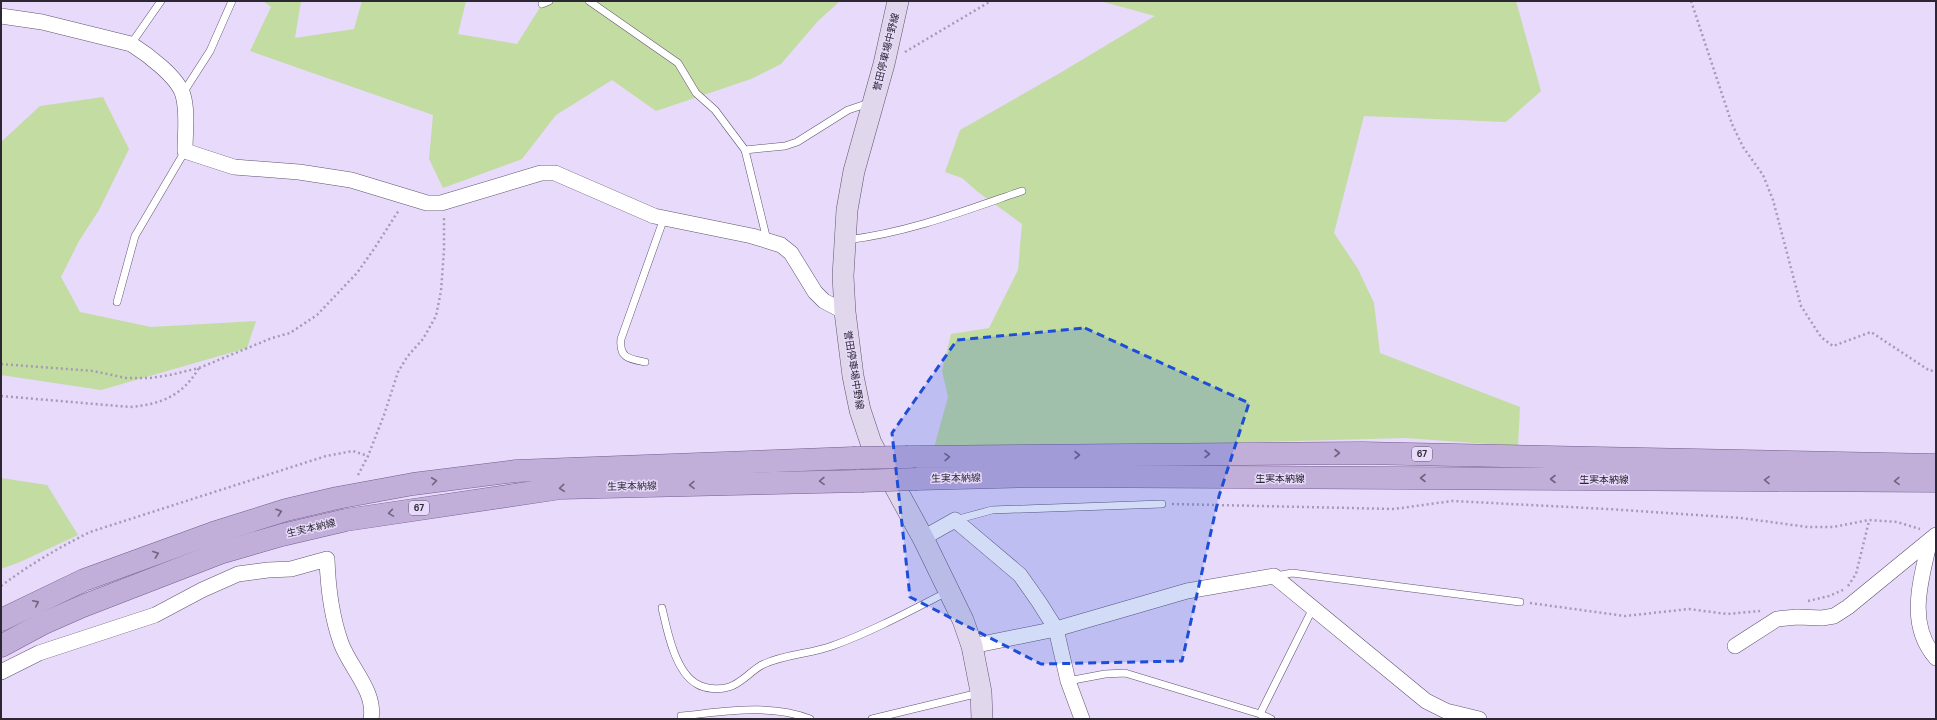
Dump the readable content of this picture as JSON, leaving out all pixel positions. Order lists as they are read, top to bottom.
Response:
{
  "streets": {
    "main road": ["誉田停車場中野線", "67", "生実本納線"]
  }
}
